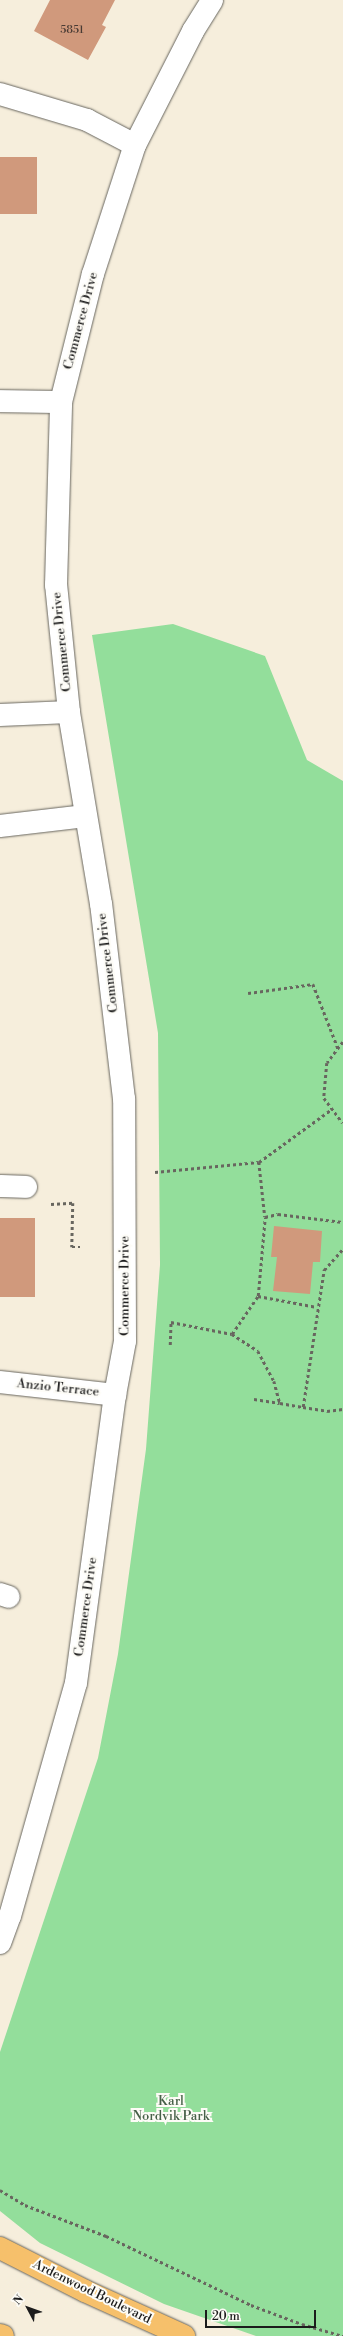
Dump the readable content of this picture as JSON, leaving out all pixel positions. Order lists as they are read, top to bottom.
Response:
{
  "streets": {
    "main road": ["Ardenwood Boulevard"],
    "street": ["Commerce Drive", "Anzio Terrace"]
  },
  "crossings": [
    ["Commerce Drive", "Anzio Terrace"]
  ],
  "parks": ["Karl Nordvik Park"],
  "house_numbers": ["5851"],
  "scale_bar": "20 m",
  "north": "top left"
}
